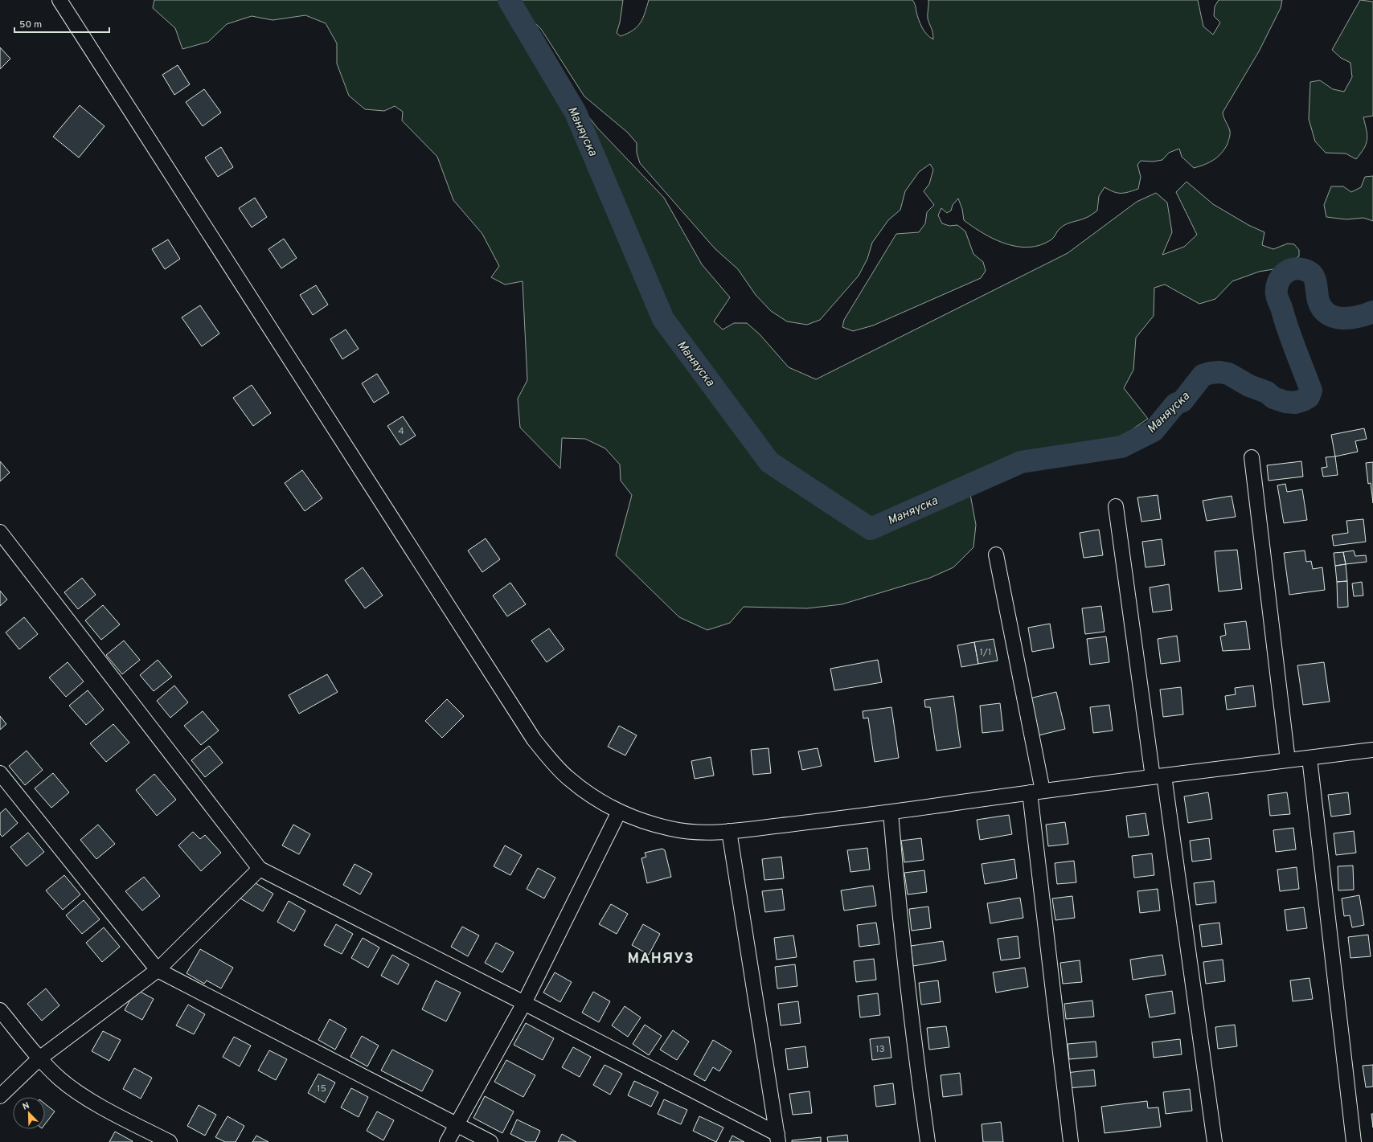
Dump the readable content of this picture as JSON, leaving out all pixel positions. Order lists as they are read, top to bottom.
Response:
{
  "districts": ["МАНЯУЗ"],
  "water": ["Маняуска"],
  "house_numbers": [
    "4",
    "1/1",
    "13",
    "15"
  ],
  "scale_bar": "50 m",
  "north": "top left"
}
